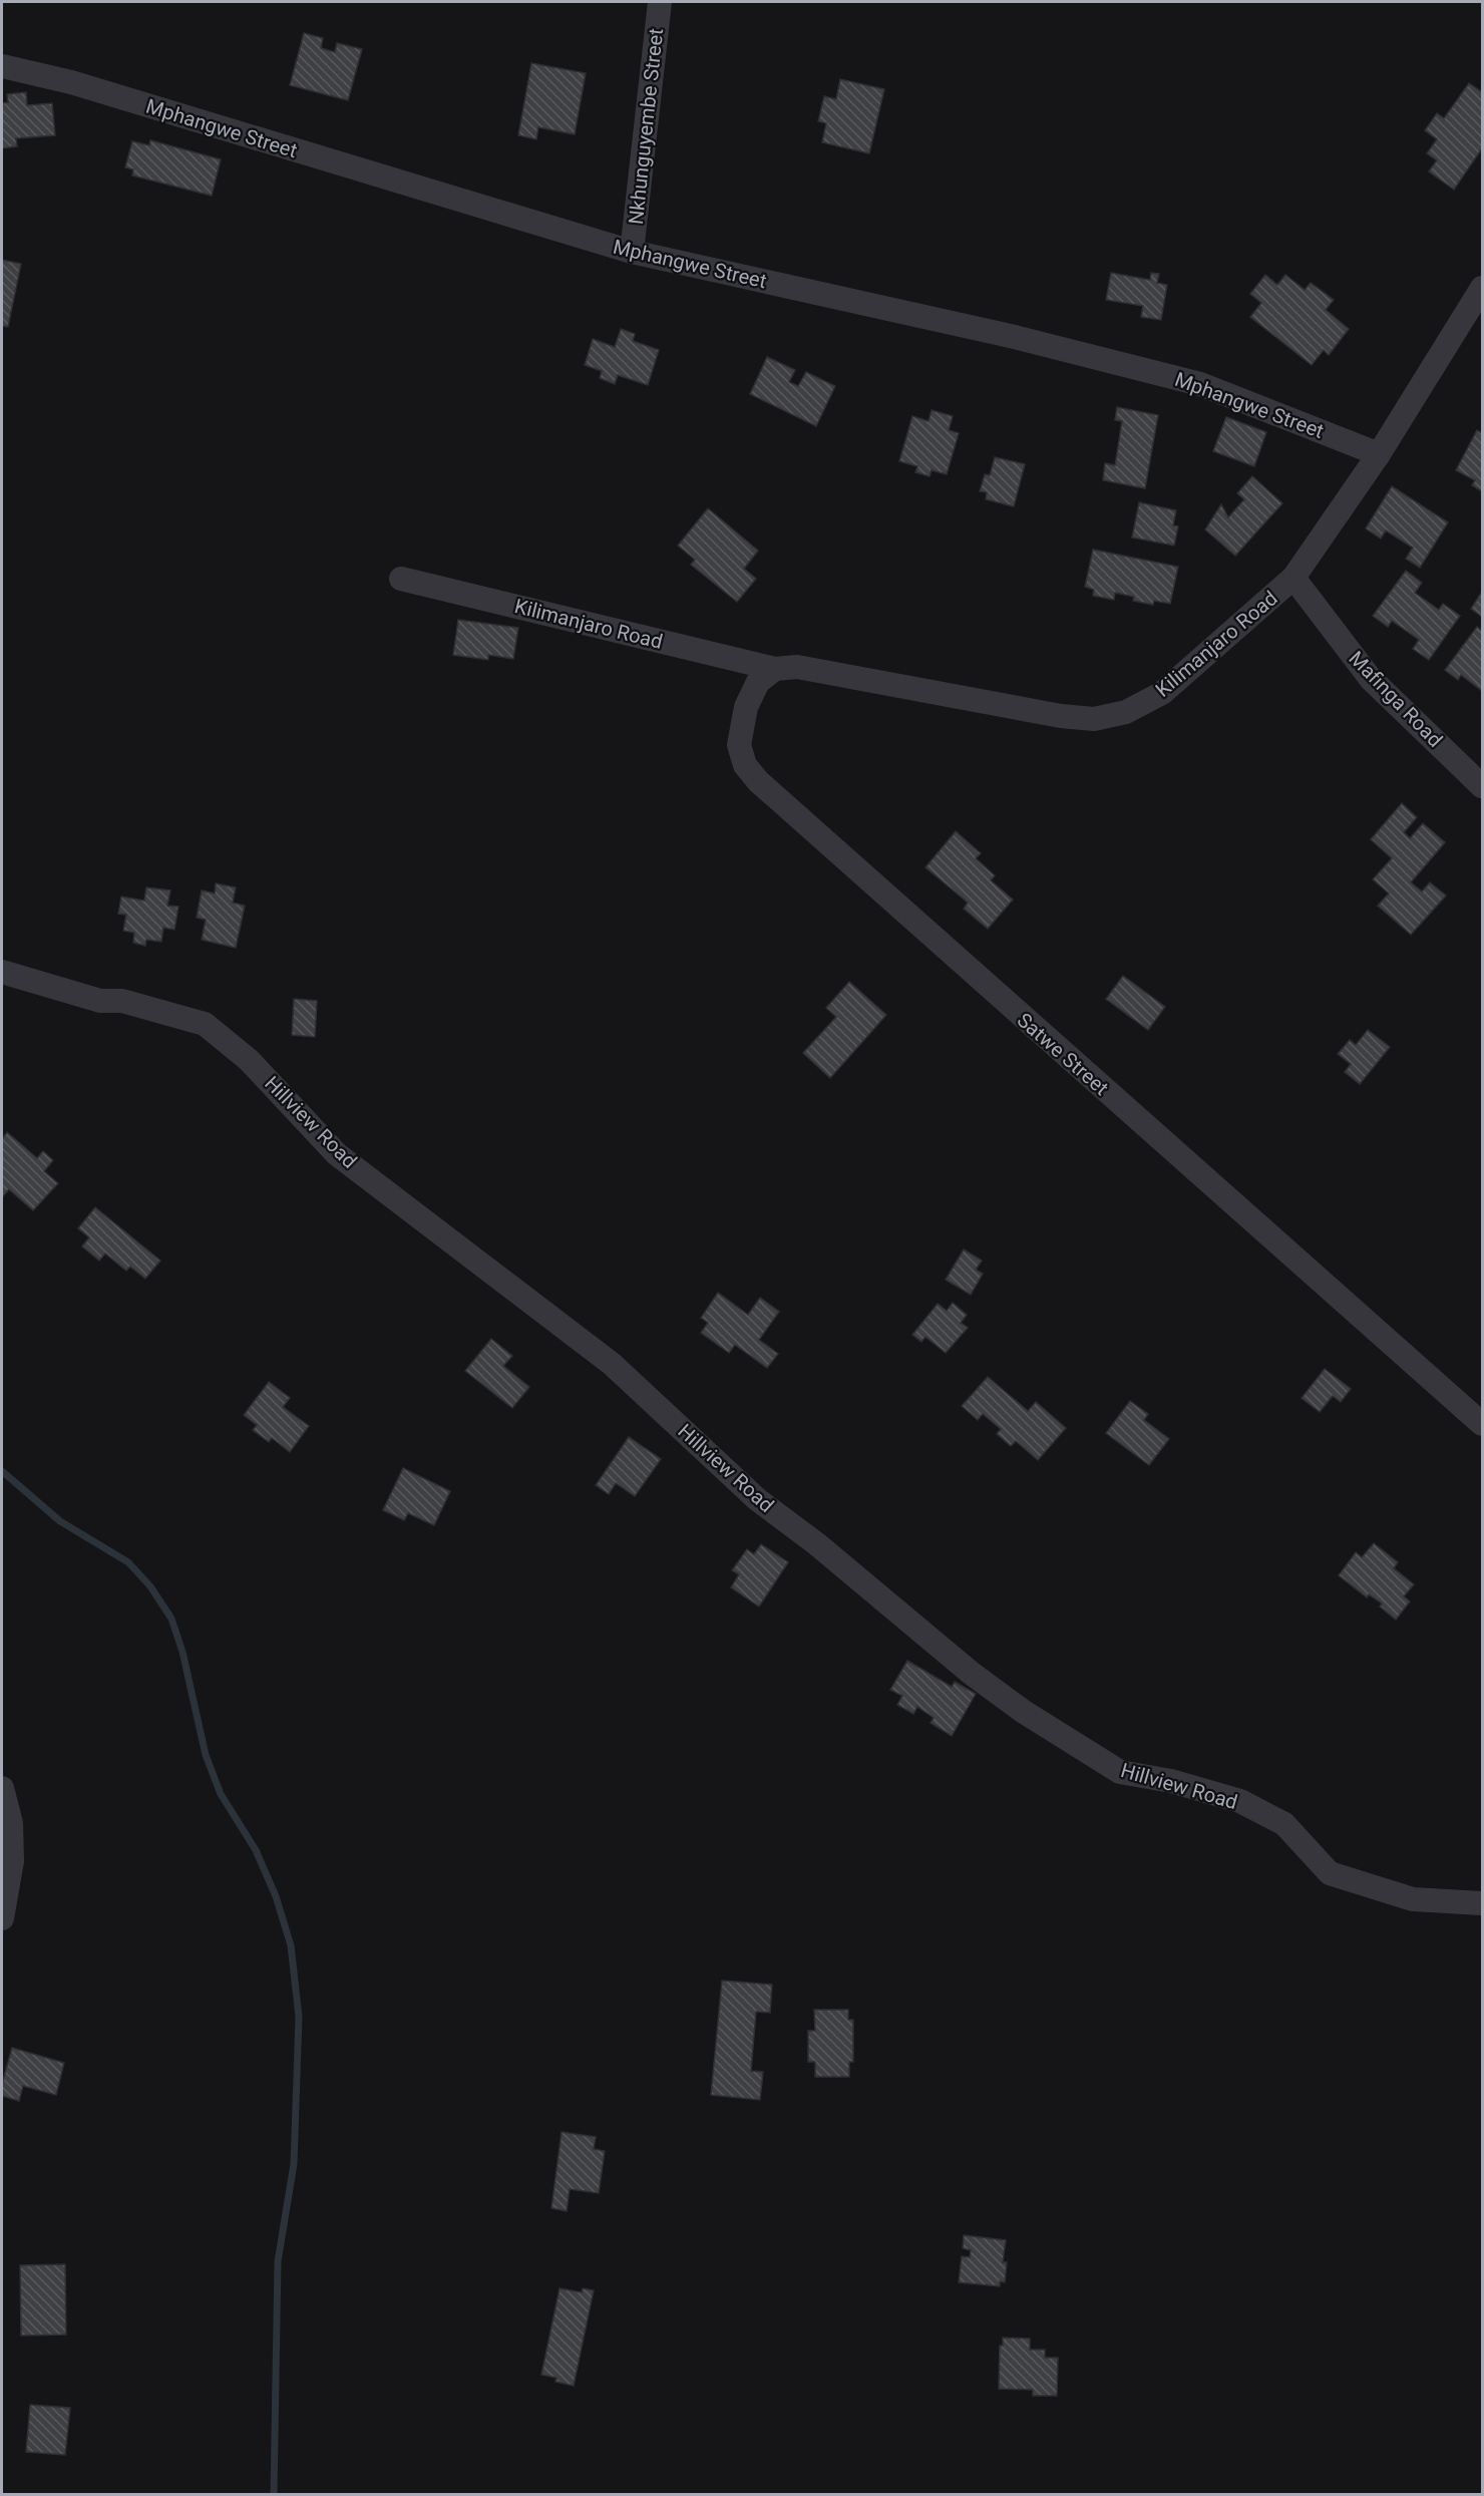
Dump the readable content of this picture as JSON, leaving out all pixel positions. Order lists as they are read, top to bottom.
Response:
{
  "streets": {
    "street": [
      "Nkhunguyembe Street",
      "Mphangwe Street",
      "Kilimanjaro Road",
      "Mafinga Road",
      "Satwe Street",
      "Hillview Road"
    ]
  },
  "crossings": [
    ["Nkhunguyembe Street", "Mphangwe Street"],
    ["Mphangwe Street", "Kilimanjaro Road"],
    ["Kilimanjaro Road", "Mafinga Road"],
    ["Kilimanjaro Road", "Satwe Street"]
  ]
}
